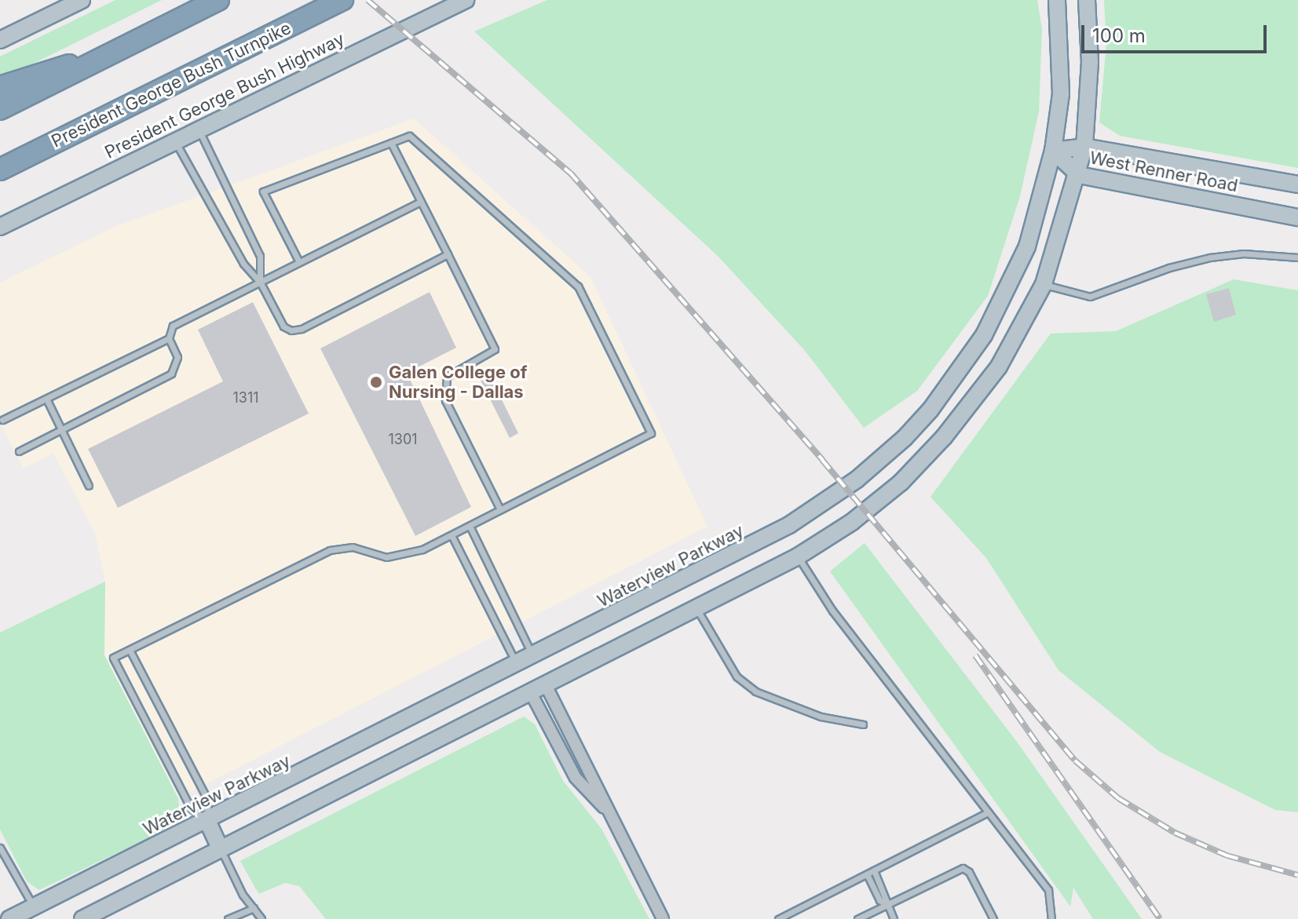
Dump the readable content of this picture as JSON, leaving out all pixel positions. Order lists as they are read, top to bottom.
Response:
{
  "streets": {
    "highway": ["President George Bush Turnpike"],
    "main road": ["President George Bush Highway", "West Renner Road", "Waterview Parkway"]
  },
  "crossings": [
    ["West Renner Road", "Waterview Parkway"]
  ],
  "places": ["Galen College of Nursing - Dallas"],
  "house_numbers": ["1311", "1301"],
  "scale_bar": "100 m"
}
